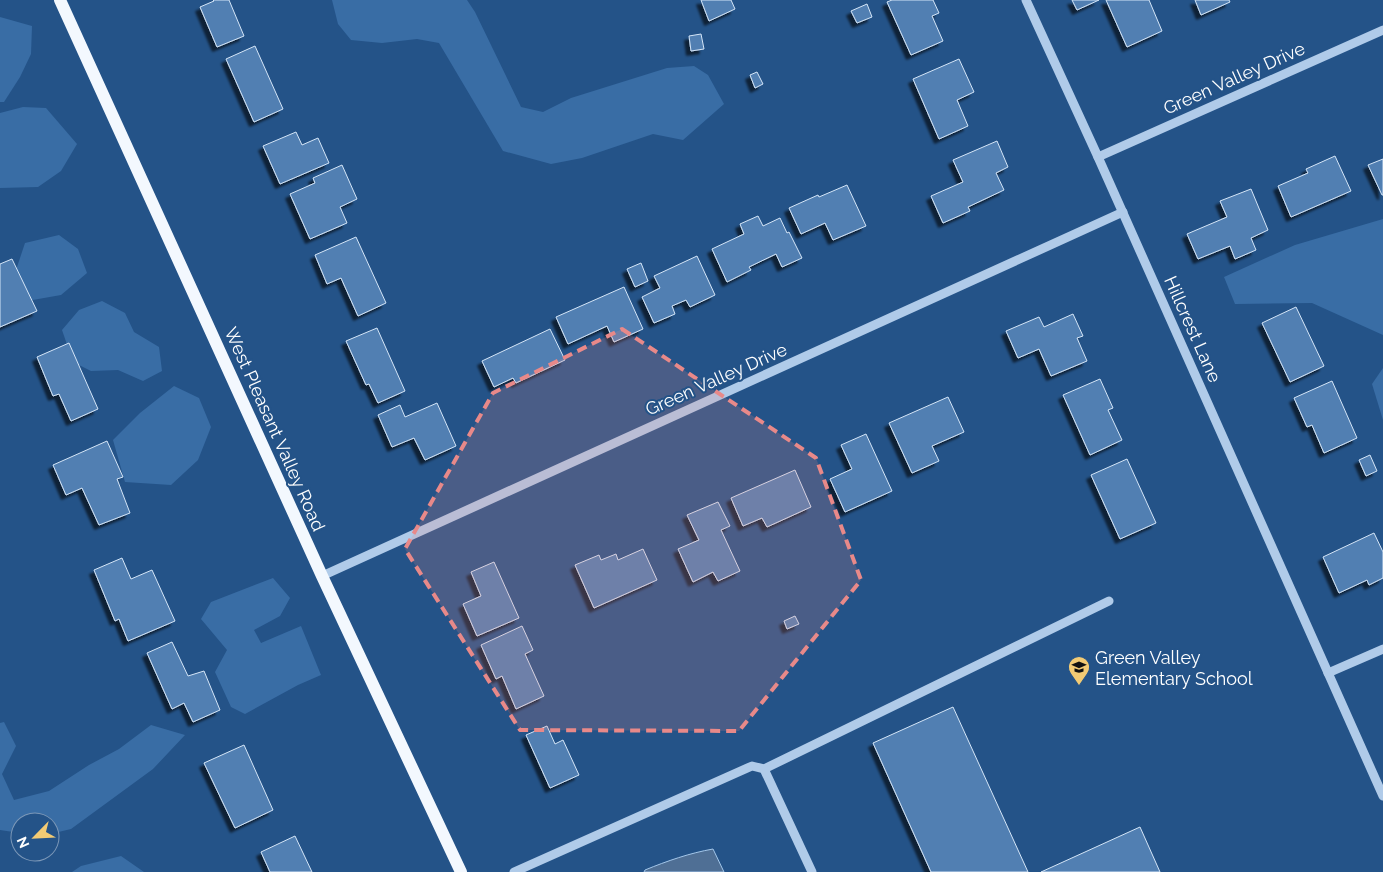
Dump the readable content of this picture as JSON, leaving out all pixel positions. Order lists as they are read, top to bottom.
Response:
{
  "streets": {
    "main road": ["West Pleasant Valley Road"],
    "street": ["Green Valley Drive", "Hillcrest Lane"]
  },
  "crossings": [
    ["Green Valley Drive", "Hillcrest Lane"],
    ["Green Valley Drive", "West Pleasant Valley Road"]
  ],
  "places": {
    "school or university": ["Green Valley Elementary School"]
  },
  "north": "bottom left"
}
